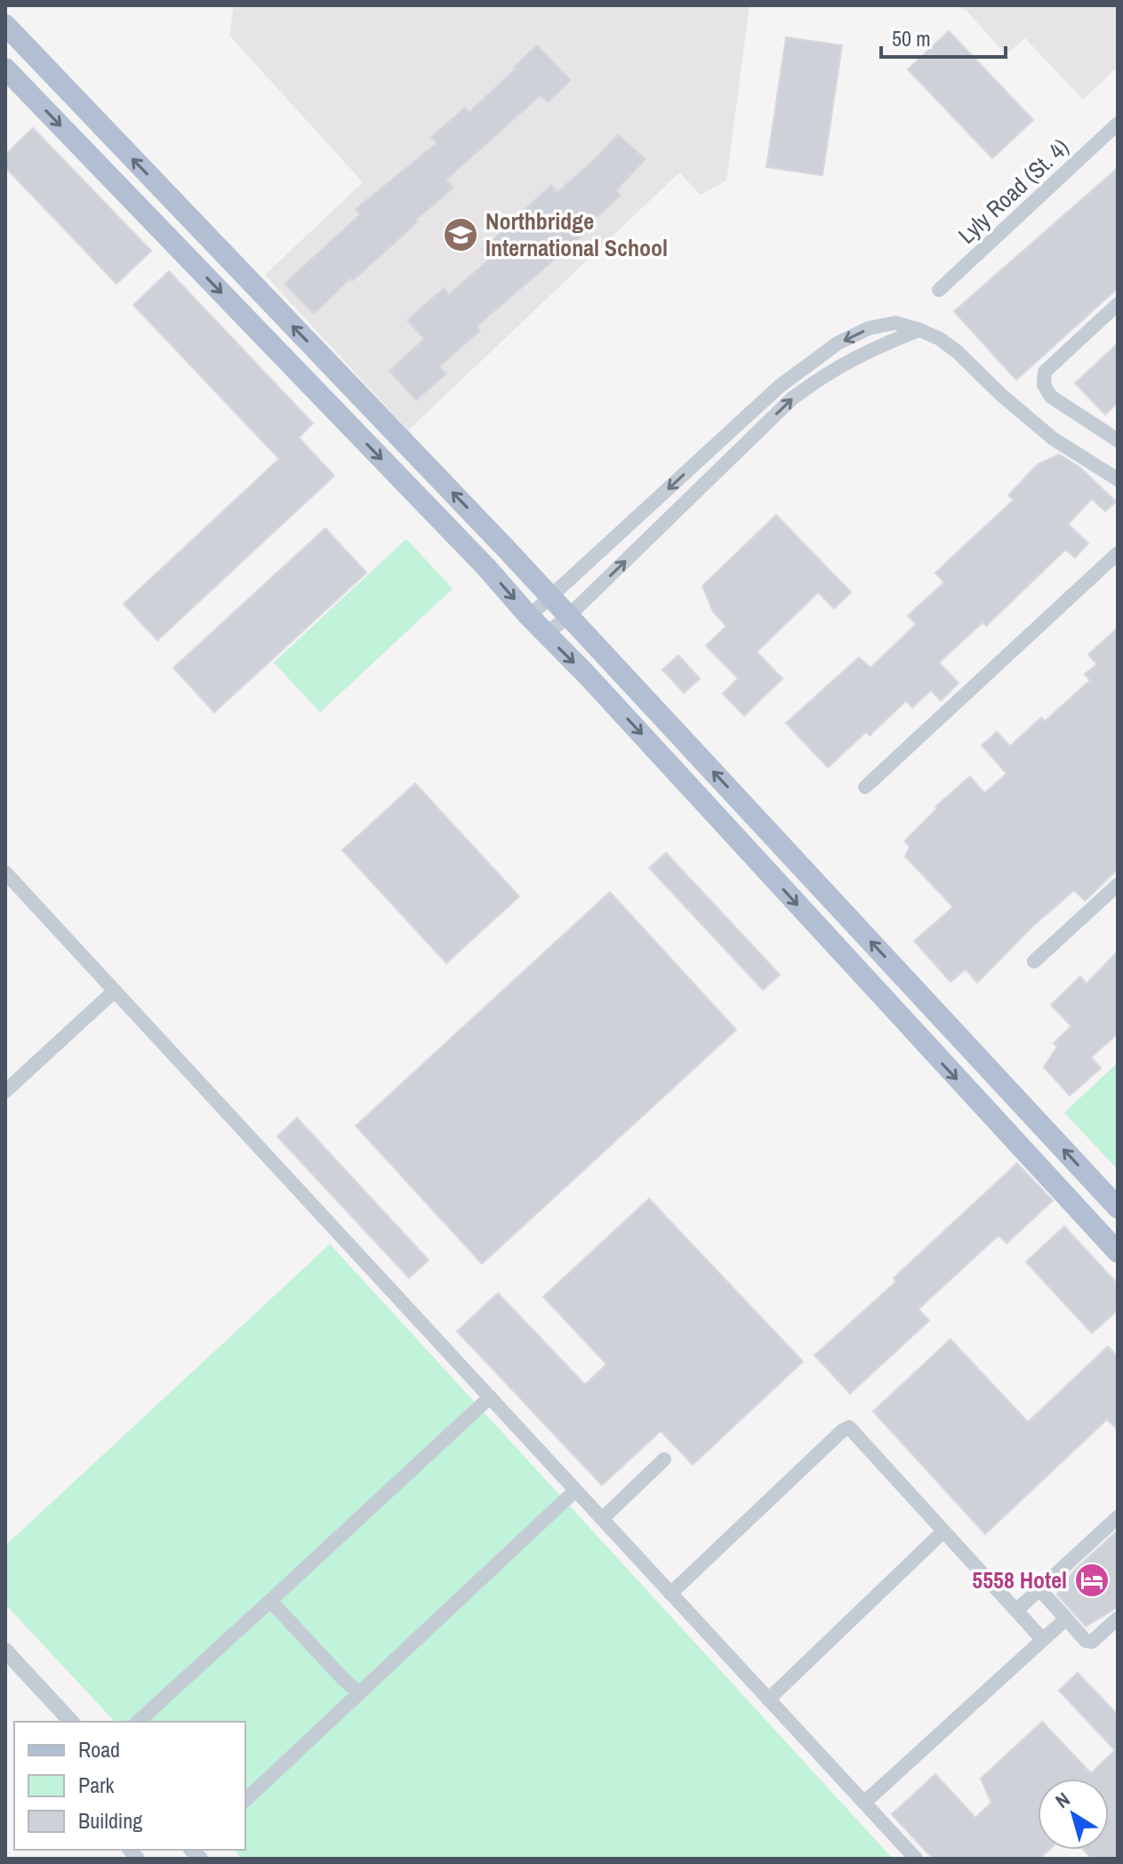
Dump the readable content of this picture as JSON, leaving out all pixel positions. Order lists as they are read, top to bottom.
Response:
{
  "streets": {
    "street": ["Lyly Road (St. 4)"]
  },
  "places": {
    "school or university": ["Northbridge International School"],
    "hotel": ["5558 Hotel"]
  },
  "legend": ["Road", "Park", "Building"],
  "scale_bar": "50 m",
  "north": "top left"
}
